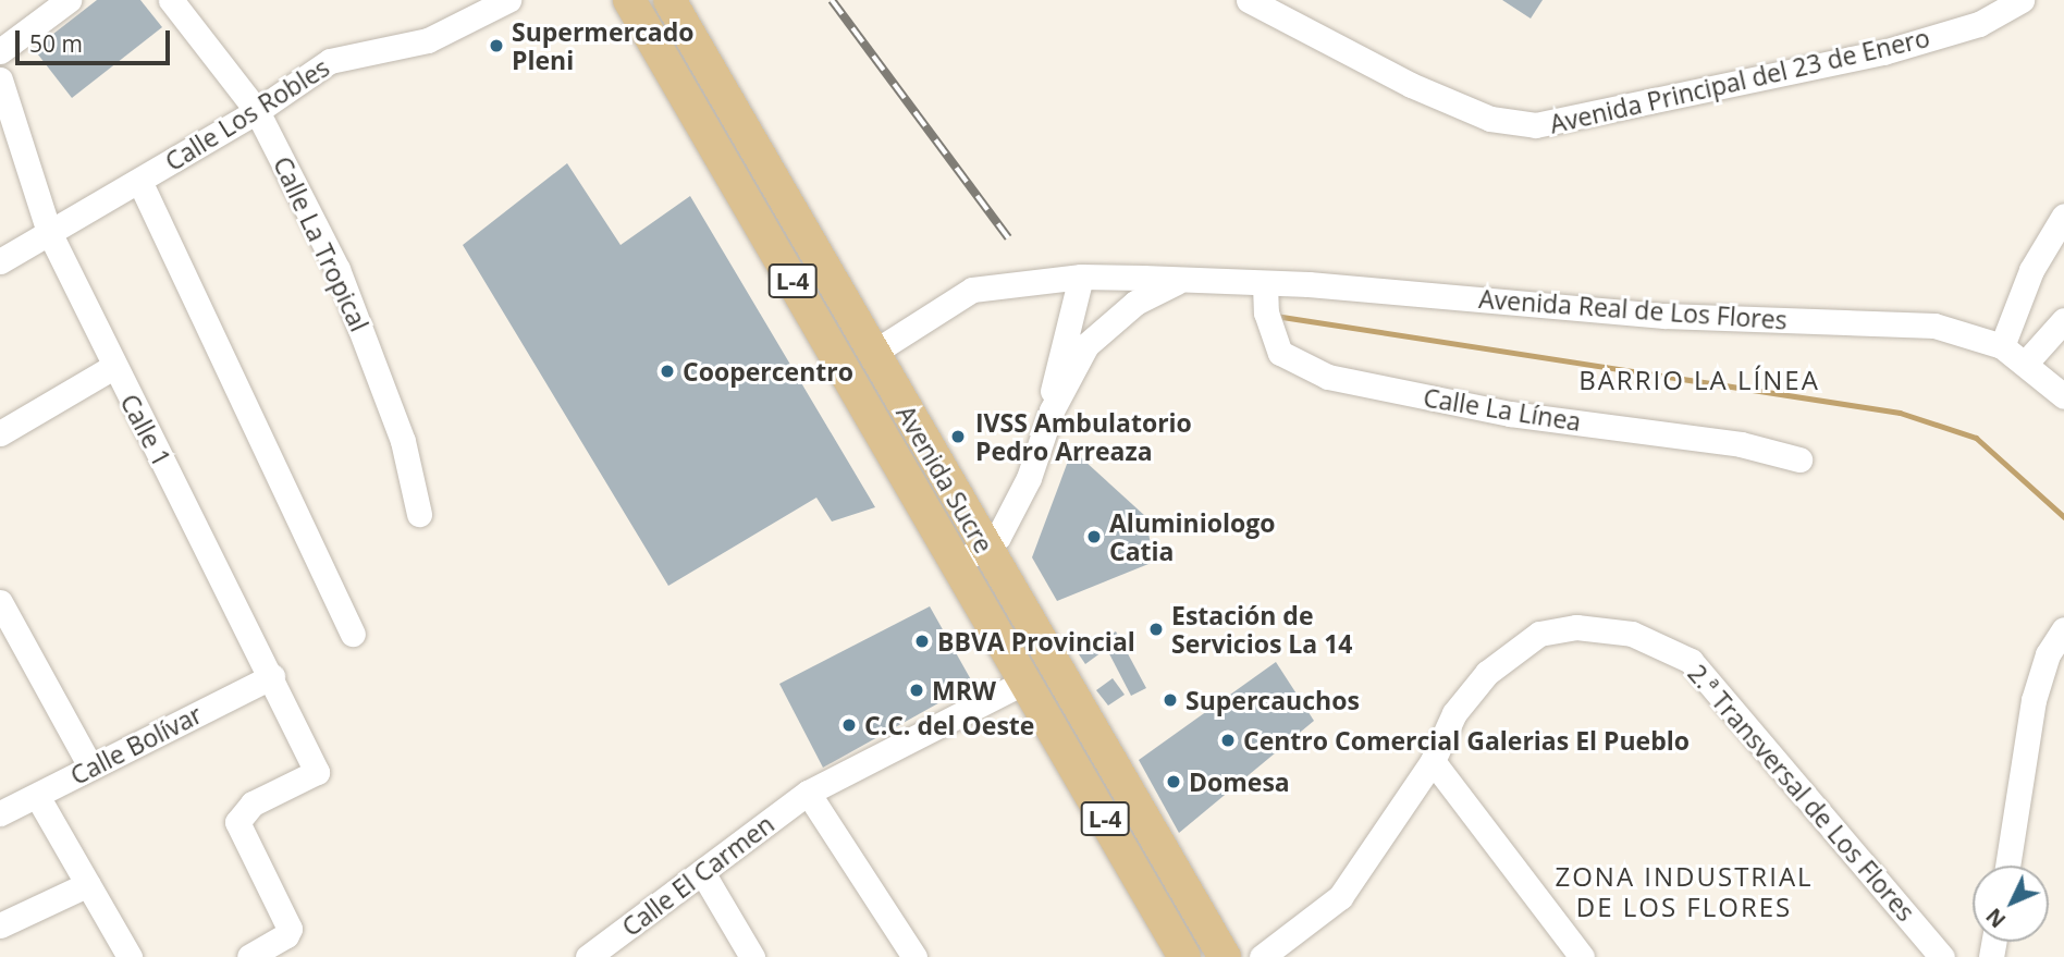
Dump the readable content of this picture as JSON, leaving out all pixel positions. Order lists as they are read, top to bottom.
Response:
{
  "streets": {
    "main road": ["L-4", "Avenida Sucre"],
    "street": [
      "Avenida Principal del 23 de Enero",
      "Calle Los Robles",
      "Calle La Tropical",
      "Avenida Real de Los Flores",
      "Calle La Línea",
      "Calle 1",
      "Calle Bolívar",
      "2.ª Transversal de Los Flores",
      "Calle El Carmen"
    ]
  },
  "crossings": [
    ["Calle Los Robles", "Calle La Tropical"],
    ["Calle Los Robles", "Calle 1"],
    ["Avenida Real de Los Flores", "Calle La Línea"],
    ["Avenida Real de Los Flores", "Avenida Sucre"],
    ["Calle 1", "Calle Bolívar"],
    ["Avenida Sucre", "Calle El Carmen"]
  ],
  "districts": ["BARRIO LA LÍNEA", "ZONA INDUSTRIAL DE LOS FLORES"],
  "places": [
    "Supermercado Pleni",
    "Coopercentro",
    "IVSS Ambulatorio Pedro Arreaza",
    "Aluminiologo Catia",
    "Estación de Servicios La 14",
    "BBVA Provincial",
    "MRW",
    "Supercauchos",
    "C.C. del Oeste",
    "Centro Comercial Galerias El Pueblo",
    "Domesa"
  ],
  "scale_bar": "50 m",
  "north": "bottom left"
}
